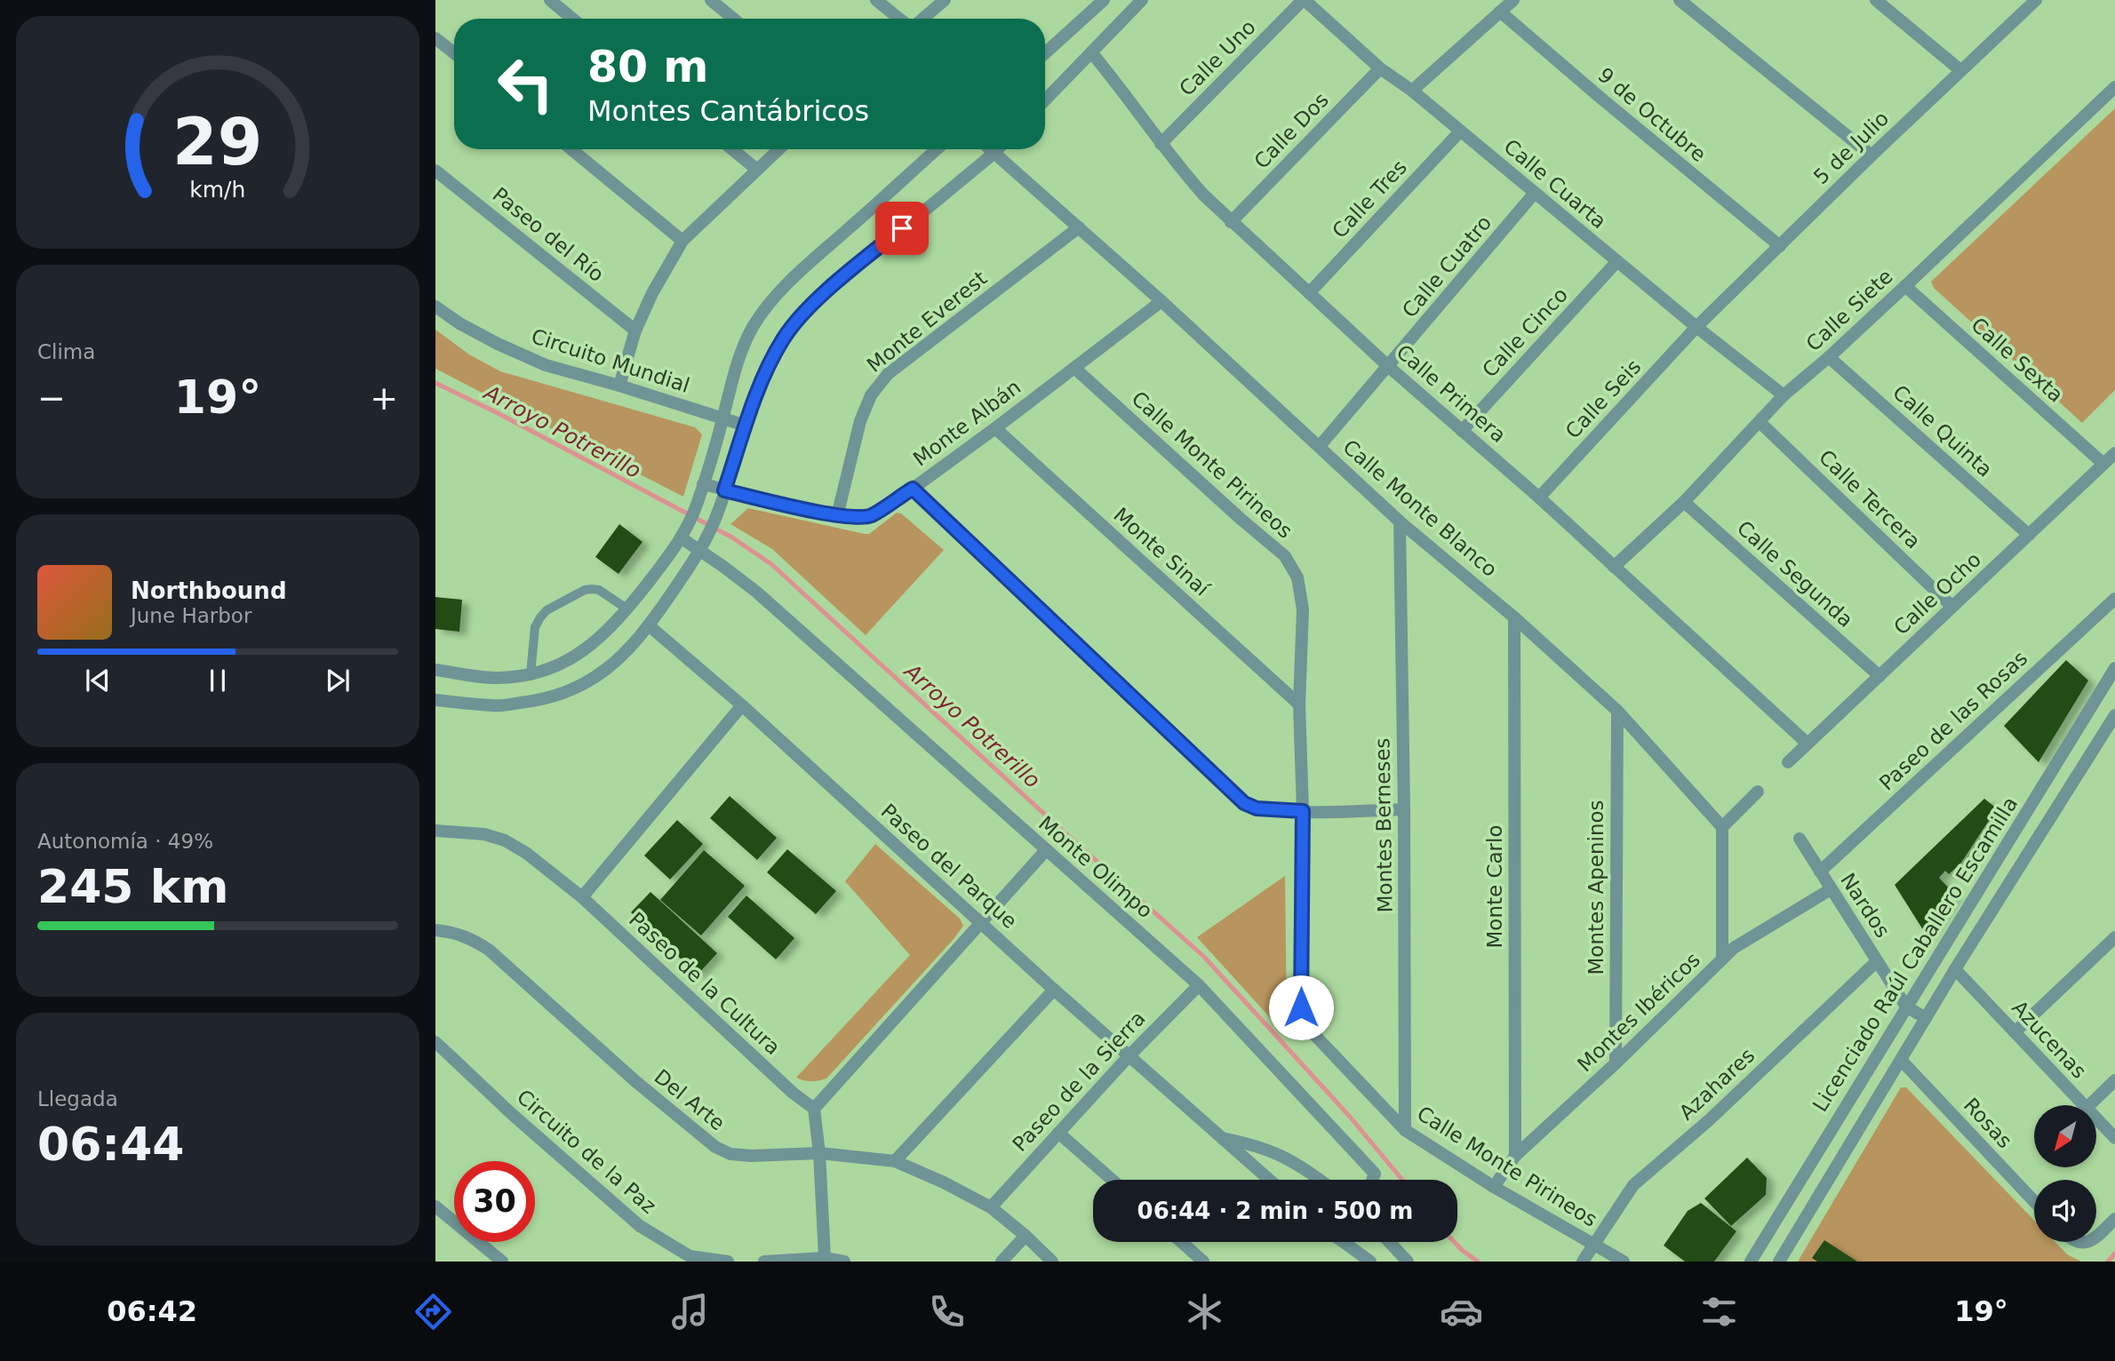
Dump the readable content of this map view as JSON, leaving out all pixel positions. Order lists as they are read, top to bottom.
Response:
{
  "streets": {
    "street": [
      "Calle Uno",
      "9 de Octubre",
      "Calle Dos",
      "5 de Julio",
      "Calle Cuarta",
      "Calle Tres",
      "Paseo del Río",
      "Calle Cuatro",
      "Calle Siete",
      "Monte Everest",
      "Calle Cinco",
      "Calle Sexta",
      "Circuito Mundial",
      "Calle Primera",
      "Calle Seis",
      "Monte Albán",
      "Calle Quinta",
      "Calle Monte Pirineos",
      "Calle Tercera",
      "Calle Monte Blanco",
      "Monte Sinaí",
      "Calle Segunda",
      "Calle Ocho",
      "Paseo de las Rosas",
      "Montes Berneses",
      "Paseo del Parque",
      "Monte Olimpo",
      "Monte Carlo",
      "Montes Apeninos",
      "Nardos",
      "Licenciado Raúl Caballero Escamilla",
      "Paseo de la Cultura",
      "Montes Ibéricos",
      "Azucenas",
      "Paseo de la Sierra",
      "Azahares",
      "Del Arte",
      "Rosas",
      "Circuito de la Paz"
    ]
  },
  "crossings": [
    ["Calle Uno", "Calle Cuarta"],
    ["Calle Uno", "Calle Primera"],
    ["9 de Octubre", "5 de Julio"],
    ["Calle Dos", "Calle Cuarta"],
    ["Calle Dos", "Calle Primera"],
    ["5 de Julio", "Calle Cuarta"],
    ["5 de Julio", "Calle Seis"],
    ["Calle Cuarta", "Calle Tres"],
    ["Calle Cuarta", "Calle Cuatro"],
    ["Calle Cuarta", "Calle Siete"],
    ["Calle Cuarta", "Calle Cinco"],
    ["Calle Cuarta", "Calle Seis"],
    ["Calle Tres", "Calle Primera"],
    ["Calle Cuatro", "Calle Primera"],
    ["Calle Cuatro", "Calle Monte Blanco"],
    ["Calle Siete", "Calle Sexta"],
    ["Calle Siete", "Calle Primera"],
    ["Calle Siete", "Calle Quinta"],
    ["Calle Siete", "Calle Tercera"],
    ["Calle Siete", "Calle Segunda"],
    ["Monte Everest", "Monte Albán"],
    ["Monte Everest", "Calle Monte Blanco"],
    ["Calle Cinco", "Calle Primera"],
    ["Calle Sexta", "Calle Ocho"],
    ["Calle Primera", "Calle Seis"],
    ["Calle Primera", "Calle Ocho"],
    ["Monte Albán", "Calle Monte Pirineos"],
    ["Monte Albán", "Calle Monte Blanco"],
    ["Monte Albán", "Monte Sinaí"],
    ["Calle Quinta", "Calle Ocho"],
    ["Calle Monte Pirineos", "Monte Sinaí"],
    ["Calle Monte Pirineos", "Montes Berneses"],
    ["Calle Monte Pirineos", "Montes Ibéricos"],
    ["Calle Monte Pirineos", "Azahares"],
    ["Calle Tercera", "Calle Ocho"],
    ["Calle Monte Blanco", "Montes Berneses"],
    ["Calle Monte Blanco", "Monte Carlo"],
    ["Calle Monte Blanco", "Montes Apeninos"],
    ["Calle Segunda", "Calle Ocho"],
    ["Paseo de las Rosas", "Nardos"],
    ["Paseo del Parque", "Paseo de la Sierra"],
    ["Monte Olimpo", "Paseo de la Sierra"],
    ["Monte Carlo", "Montes Ibéricos"],
    ["Montes Apeninos", "Montes Ibéricos"],
    ["Nardos", "Licenciado Raúl Caballero Escamilla"],
    ["Nardos", "Montes Ibéricos"],
    ["Nardos", "Azahares"],
    ["Licenciado Raúl Caballero Escamilla", "Azucenas"],
    ["Licenciado Raúl Caballero Escamilla", "Rosas"],
    ["Paseo de la Sierra", "Del Arte"]
  ],
  "water": ["Arroyo Potrerillo"],
  "north": "bottom left",
  "page": {
    "turn": ["80 m", "Montes Cantábricos"],
    "tile": [
      "Clima",
      ["Autonomía · 49%", "245 km"],
      ["Llegada", "06:44"]
    ],
    "heat": ["−", "19°", "+"],
    "song": ["Northbound", "June Harbor"],
    "limit": "30",
    "trip": "06:44 · 2 min · 500 m",
    "tabs": ["06:42", "19°"],
    "gauge": ["29", "km/h"]
  }
}
